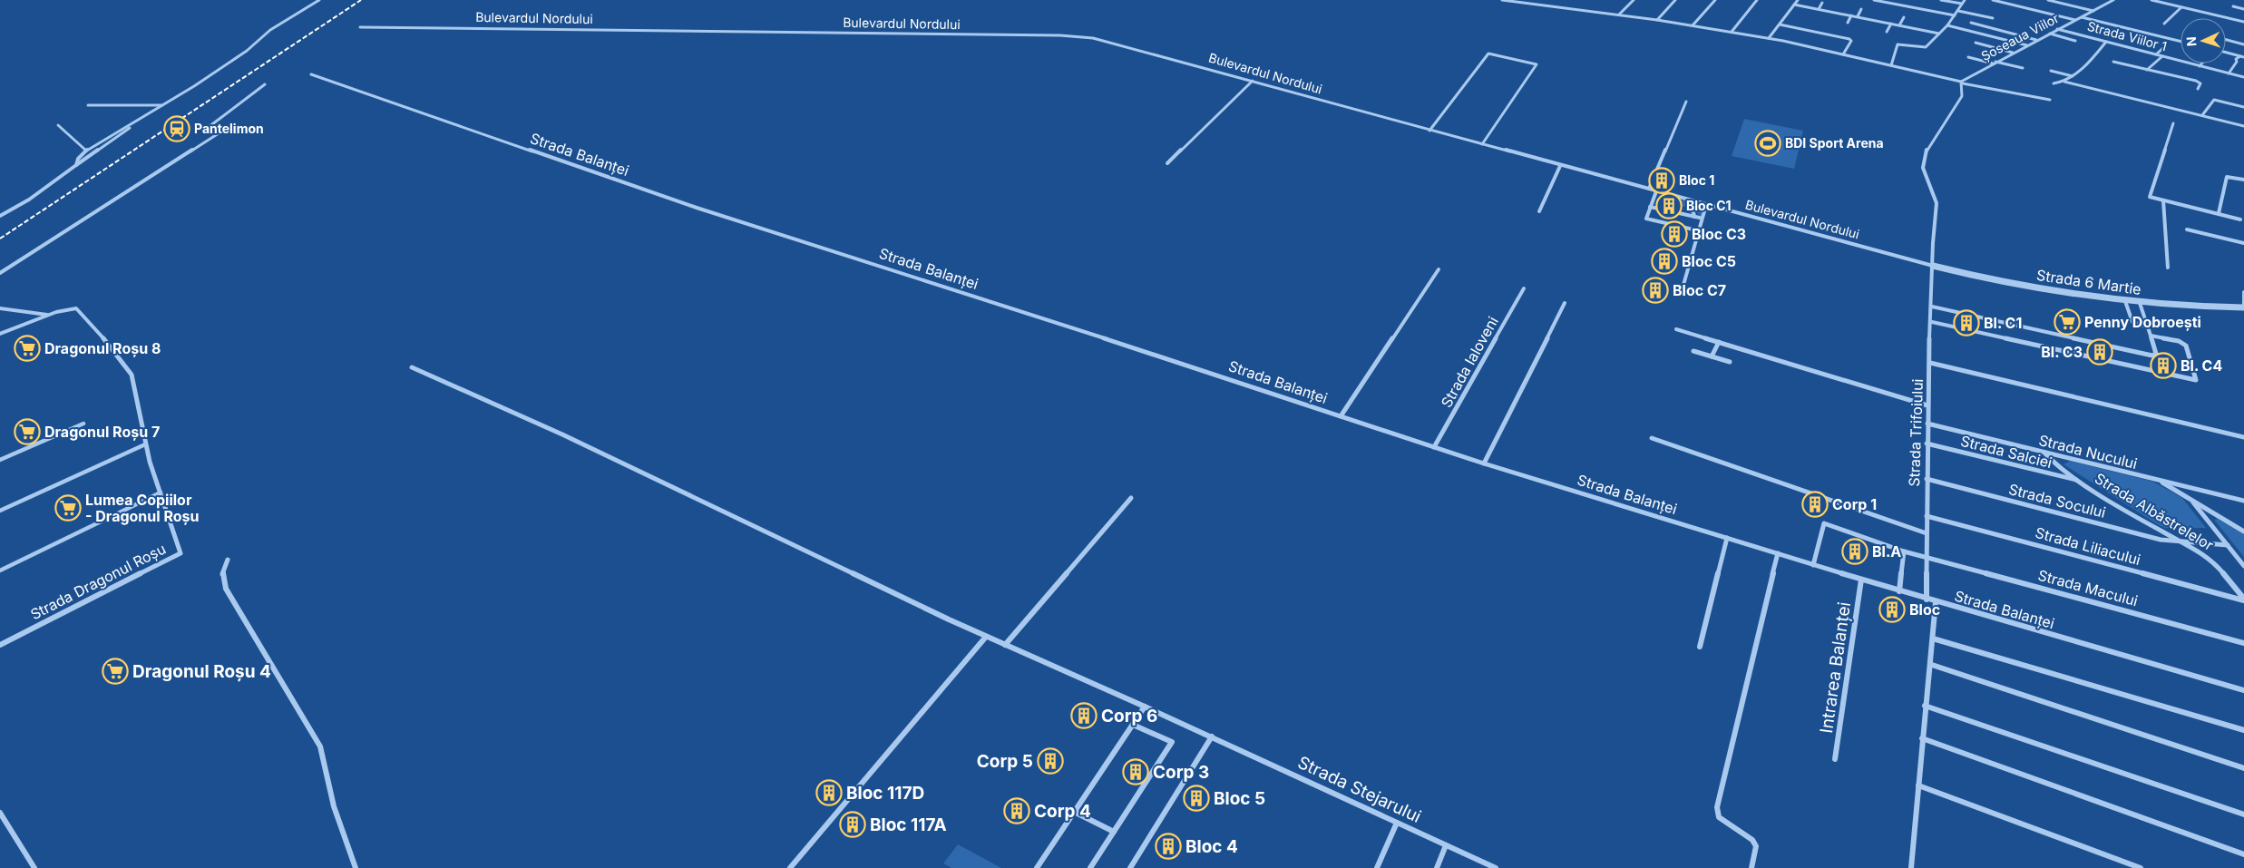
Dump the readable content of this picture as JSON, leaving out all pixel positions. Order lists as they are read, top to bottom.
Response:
{
  "streets": {
    "street": [
      "Bulevardul Nordului",
      "Strada Viilor 1",
      "Șoseaua Viilor",
      "Strada Balanței",
      "Strada 6 Martie",
      "Strada Ialoveni",
      "Strada Trifoiului",
      "Strada Salciei",
      "Strada Nucului",
      "Strada Socului",
      "Strada Albăstrelelor",
      "Strada Liliacului",
      "Strada Dragonul Roșu",
      "Strada Macului",
      "Intrarea Balanței",
      "Strada Stejarului"
    ]
  },
  "crossings": [
    ["Bulevardul Nordului", "Strada 6 Martie"],
    ["Bulevardul Nordului", "Strada Trifoiului"],
    ["Strada Viilor 1", "Șoseaua Viilor"],
    ["Șoseaua Viilor", "Strada Trifoiului"],
    ["Strada Balanței", "Strada Ialoveni"],
    ["Strada Balanței", "Strada Trifoiului"],
    ["Strada Balanței", "Strada Macului"],
    ["Strada Balanței", "Intrarea Balanței"],
    ["Strada 6 Martie", "Strada Trifoiului"],
    ["Strada Trifoiului", "Strada Salciei"],
    ["Strada Trifoiului", "Strada Nucului"],
    ["Strada Trifoiului", "Strada Socului"],
    ["Strada Trifoiului", "Strada Liliacului"],
    ["Strada Trifoiului", "Strada Macului"],
    ["Strada Salciei", "Strada Albăstrelelor"],
    ["Strada Nucului", "Strada Albăstrelelor"],
    ["Strada Socului", "Strada Albăstrelelor"],
    ["Strada Albăstrelelor", "Strada Liliacului"]
  ],
  "places": {
    "station": ["Pantelimon"],
    "sports": ["BDI Sport Arena"],
    "building": [
      "Bloc 1",
      "Bloc C1",
      "Bloc C3",
      "Bloc C5",
      "Bloc C7",
      "Bl. C1",
      "Bl. C3",
      "Bl. C4",
      "Corp 1",
      "Bl.A",
      "Bloc",
      "Corp 6",
      "Corp 5",
      "Corp 3",
      "Bloc 117D",
      "Bloc 5",
      "Corp 4",
      "Bloc 117A",
      "Bloc 4"
    ],
    "supermarket": [
      "Penny Dobroești",
      "Dragonul Roșu 8",
      "Dragonul Roșu 7",
      "Lumea Copiilor - Dragonul Roșu",
      "Dragonul Roșu 4"
    ]
  },
  "north": "left"
}
